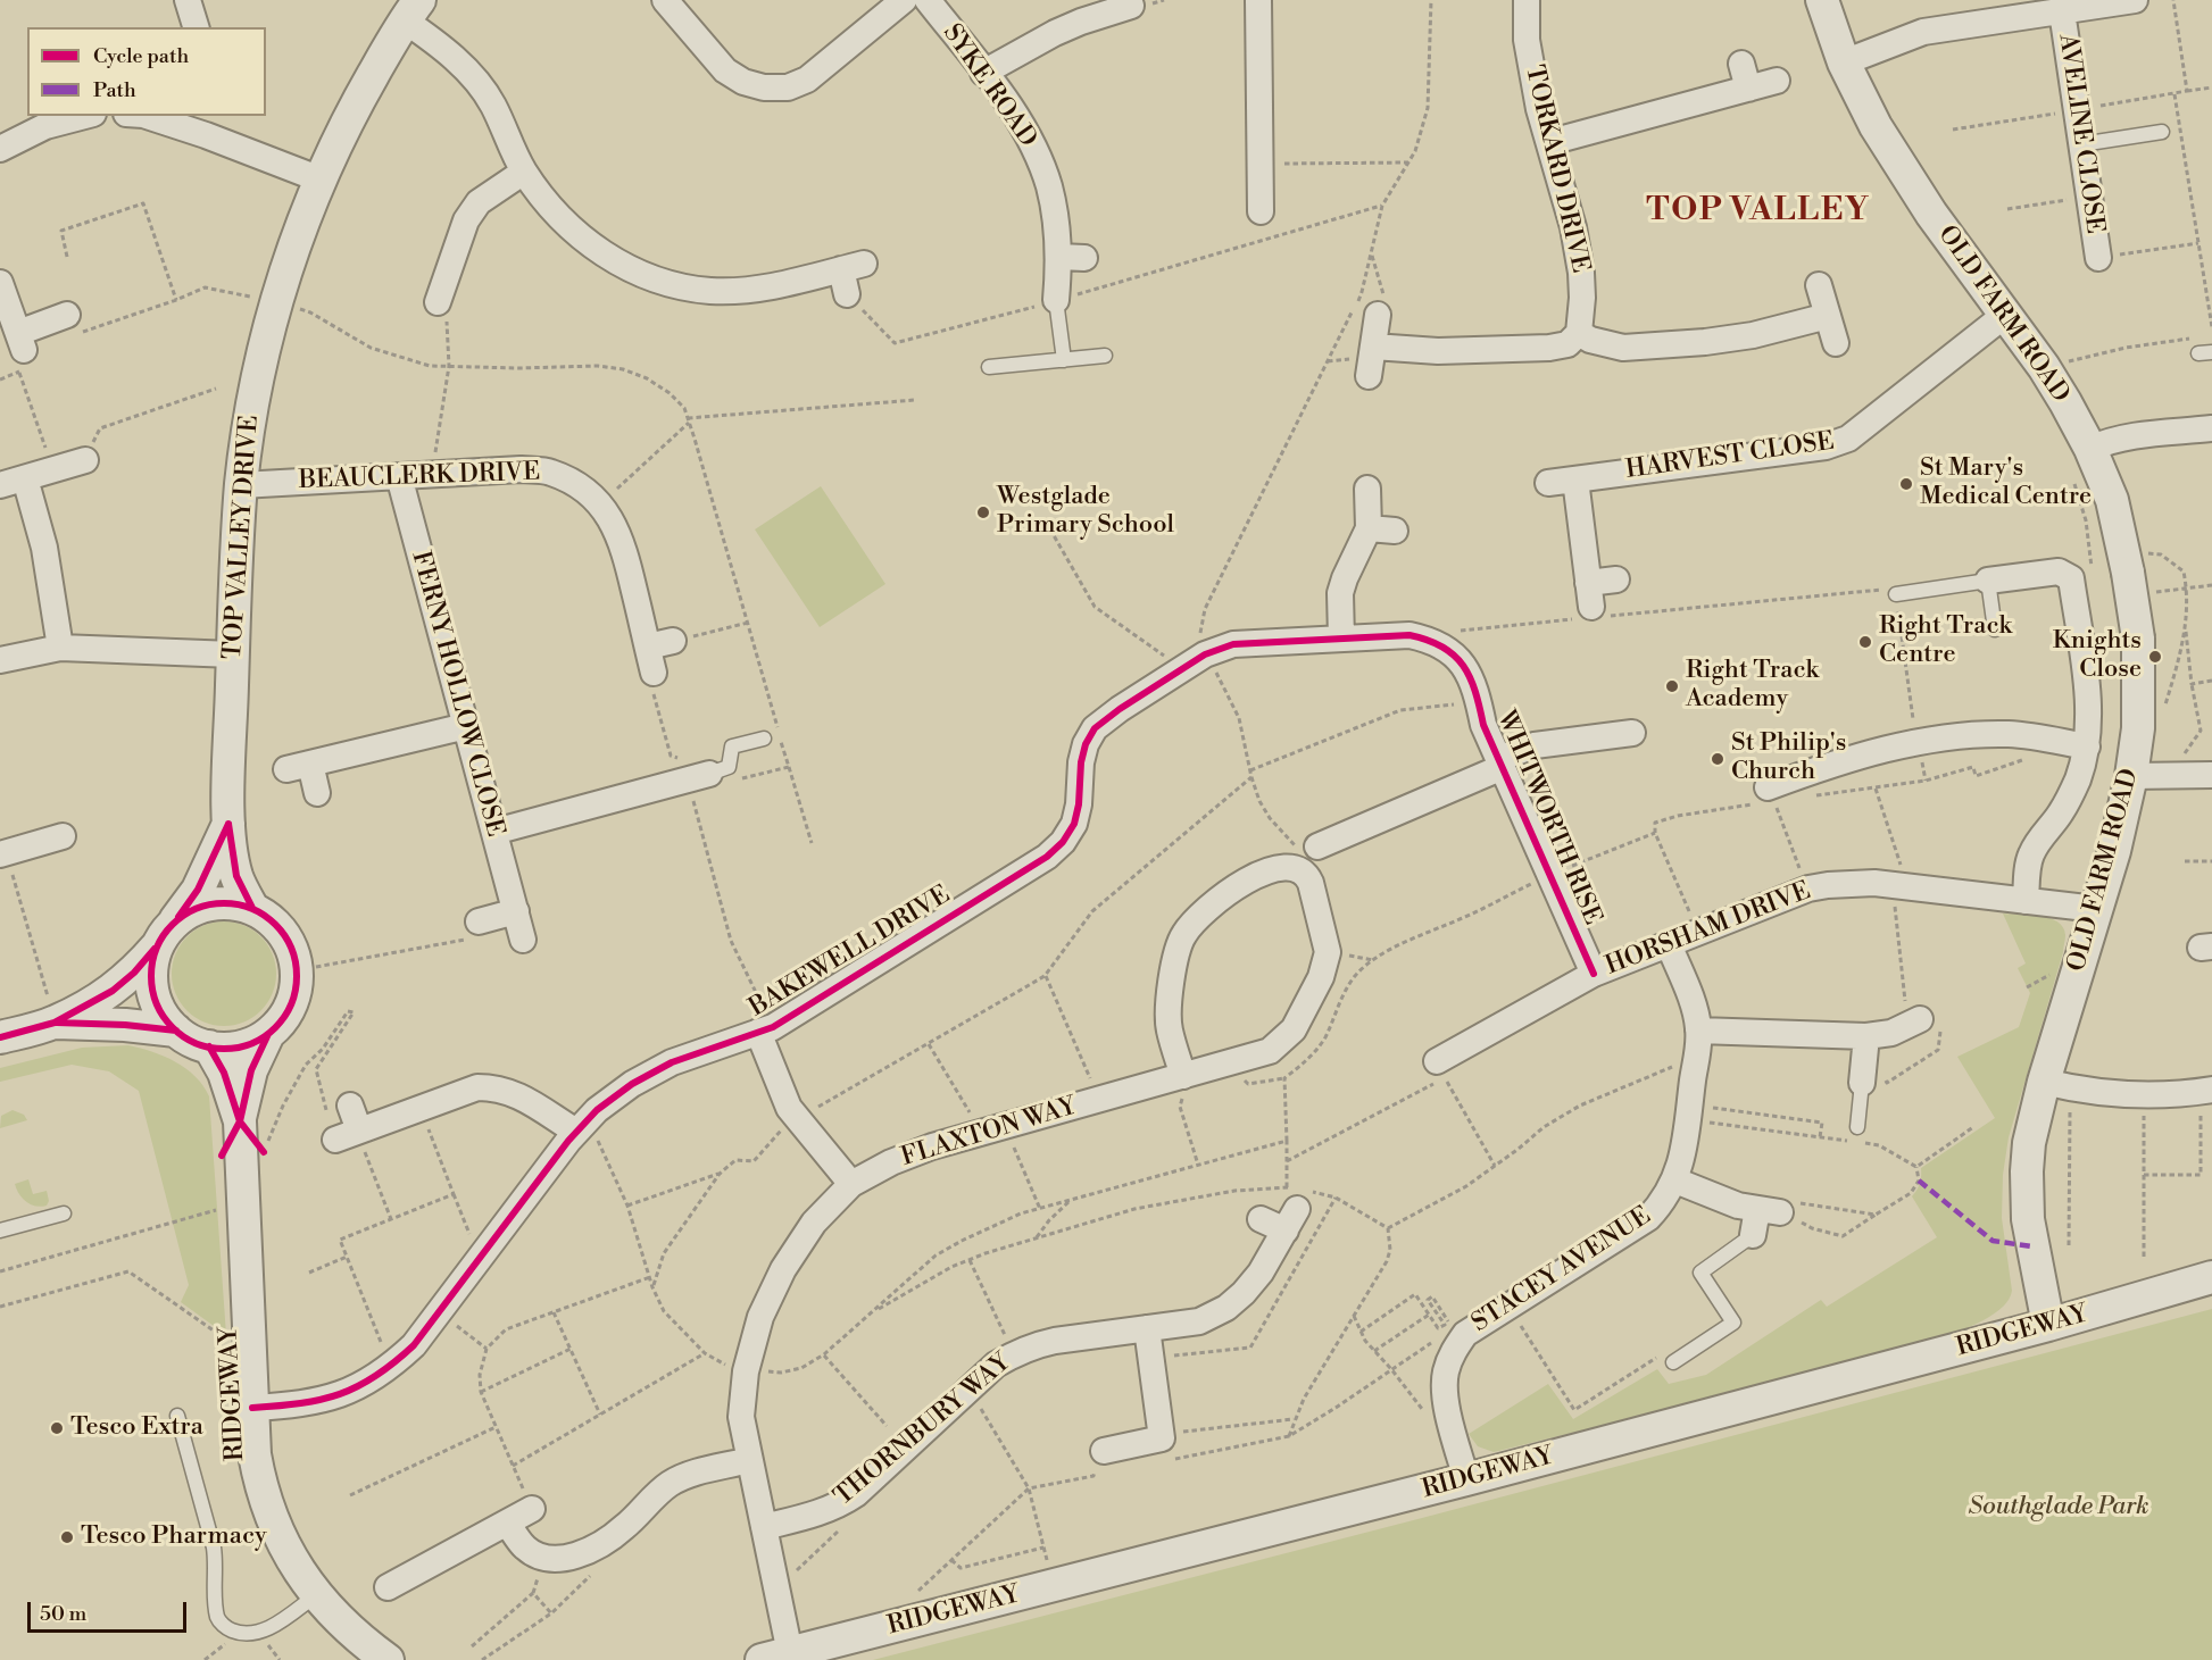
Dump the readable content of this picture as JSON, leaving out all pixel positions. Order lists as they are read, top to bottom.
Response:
{
  "streets": {
    "street": [
      "SYKE ROAD",
      "AVELINE CLOSE",
      "TORKARD DRIVE",
      "OLD FARM ROAD",
      "HARVEST CLOSE",
      "BEAUCLERK DRIVE",
      "TOP VALLEY DRIVE",
      "FERNY HOLLOW CLOSE",
      "WHITWORTH RISE",
      "HORSHAM DRIVE",
      "BAKEWELL DRIVE",
      "FLAXTON WAY",
      "STACEY AVENUE",
      "RIDGEWAY",
      "THORNBURY WAY"
    ]
  },
  "crossings": [
    ["OLD FARM ROAD", "HARVEST CLOSE"],
    ["OLD FARM ROAD", "HORSHAM DRIVE"],
    ["OLD FARM ROAD", "RIDGEWAY"],
    ["BEAUCLERK DRIVE", "TOP VALLEY DRIVE"],
    ["BEAUCLERK DRIVE", "FERNY HOLLOW CLOSE"],
    ["TOP VALLEY DRIVE", "RIDGEWAY"],
    ["WHITWORTH RISE", "HORSHAM DRIVE"],
    ["WHITWORTH RISE", "BAKEWELL DRIVE"],
    ["HORSHAM DRIVE", "STACEY AVENUE"],
    ["BAKEWELL DRIVE", "RIDGEWAY"],
    ["FLAXTON WAY", "RIDGEWAY"],
    ["FLAXTON WAY", "THORNBURY WAY"],
    ["STACEY AVENUE", "RIDGEWAY"]
  ],
  "districts": ["TOP VALLEY"],
  "parks": ["Southglade Park"],
  "places": [
    "St Mary's Medical Centre",
    "Westglade Primary School",
    "Right Track Centre",
    "Knights Close",
    "Right Track Academy",
    "St Philip's Church",
    "Tesco Extra",
    "Tesco Pharmacy"
  ],
  "legend": ["Cycle path", "Path"],
  "scale_bar": "50 m"
}
